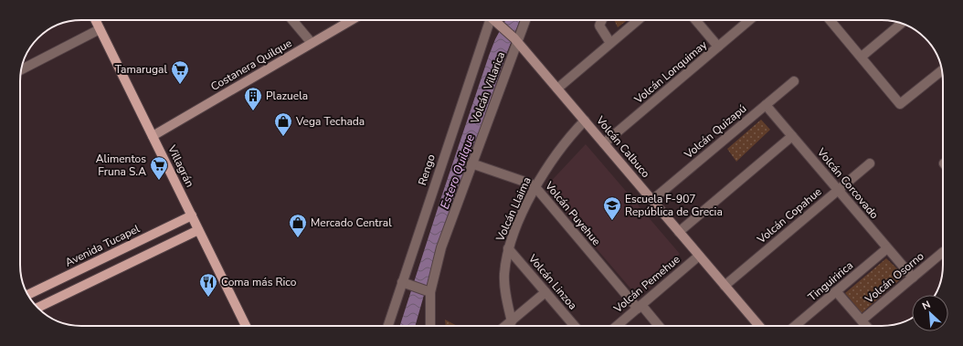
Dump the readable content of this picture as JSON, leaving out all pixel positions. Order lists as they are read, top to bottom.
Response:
{
  "streets": {
    "main road": ["Villagrán", "Avenida Tucapel"],
    "street": [
      "Costanera Quilque",
      "Volcán Lonquimay",
      "Volcán Villarica",
      "Volcán Quizapú",
      "Volcán Calbuco",
      "Rengo",
      "Volcán Corcovado",
      "Volcán Llaima",
      "Volcán Puyehue",
      "Volcán Copahue",
      "Volcán Osorno",
      "Tinguiririca",
      "Volcán Linzoa",
      "Volcán Pemehue"
    ]
  },
  "crossings": [
    ["Costanera Quilque", "Villagrán"],
    ["Volcán Lonquimay", "Volcán Calbuco"],
    ["Volcán Villarica", "Volcán Calbuco"],
    ["Volcán Villarica", "Volcán Puyehue"],
    ["Volcán Quizapú", "Volcán Calbuco"],
    ["Volcán Quizapú", "Volcán Corcovado"],
    ["Volcán Calbuco", "Volcán Llaima"],
    ["Volcán Calbuco", "Volcán Copahue"],
    ["Volcán Calbuco", "Volcán Pemehue"],
    ["Villagrán", "Avenida Tucapel"],
    ["Volcán Corcovado", "Volcán Copahue"],
    ["Volcán Corcovado", "Volcán Osorno"],
    ["Volcán Corcovado", "Tinguiririca"],
    ["Volcán Llaima", "Volcán Puyehue"],
    ["Volcán Llaima", "Volcán Linzoa"],
    ["Volcán Puyehue", "Volcán Pemehue"]
  ],
  "water": ["Estero Quilque"],
  "places": {
    "supermarket": ["Tamarugal", "Alimentos Fruna S.A"],
    "building": ["Plazuela"],
    "shop": ["Vega Techada", "Mercado Central"],
    "school or university": ["Escuela F-907 República de Grecia"],
    "restaurant": ["Coma más Rico"]
  },
  "north": "top left"
}
